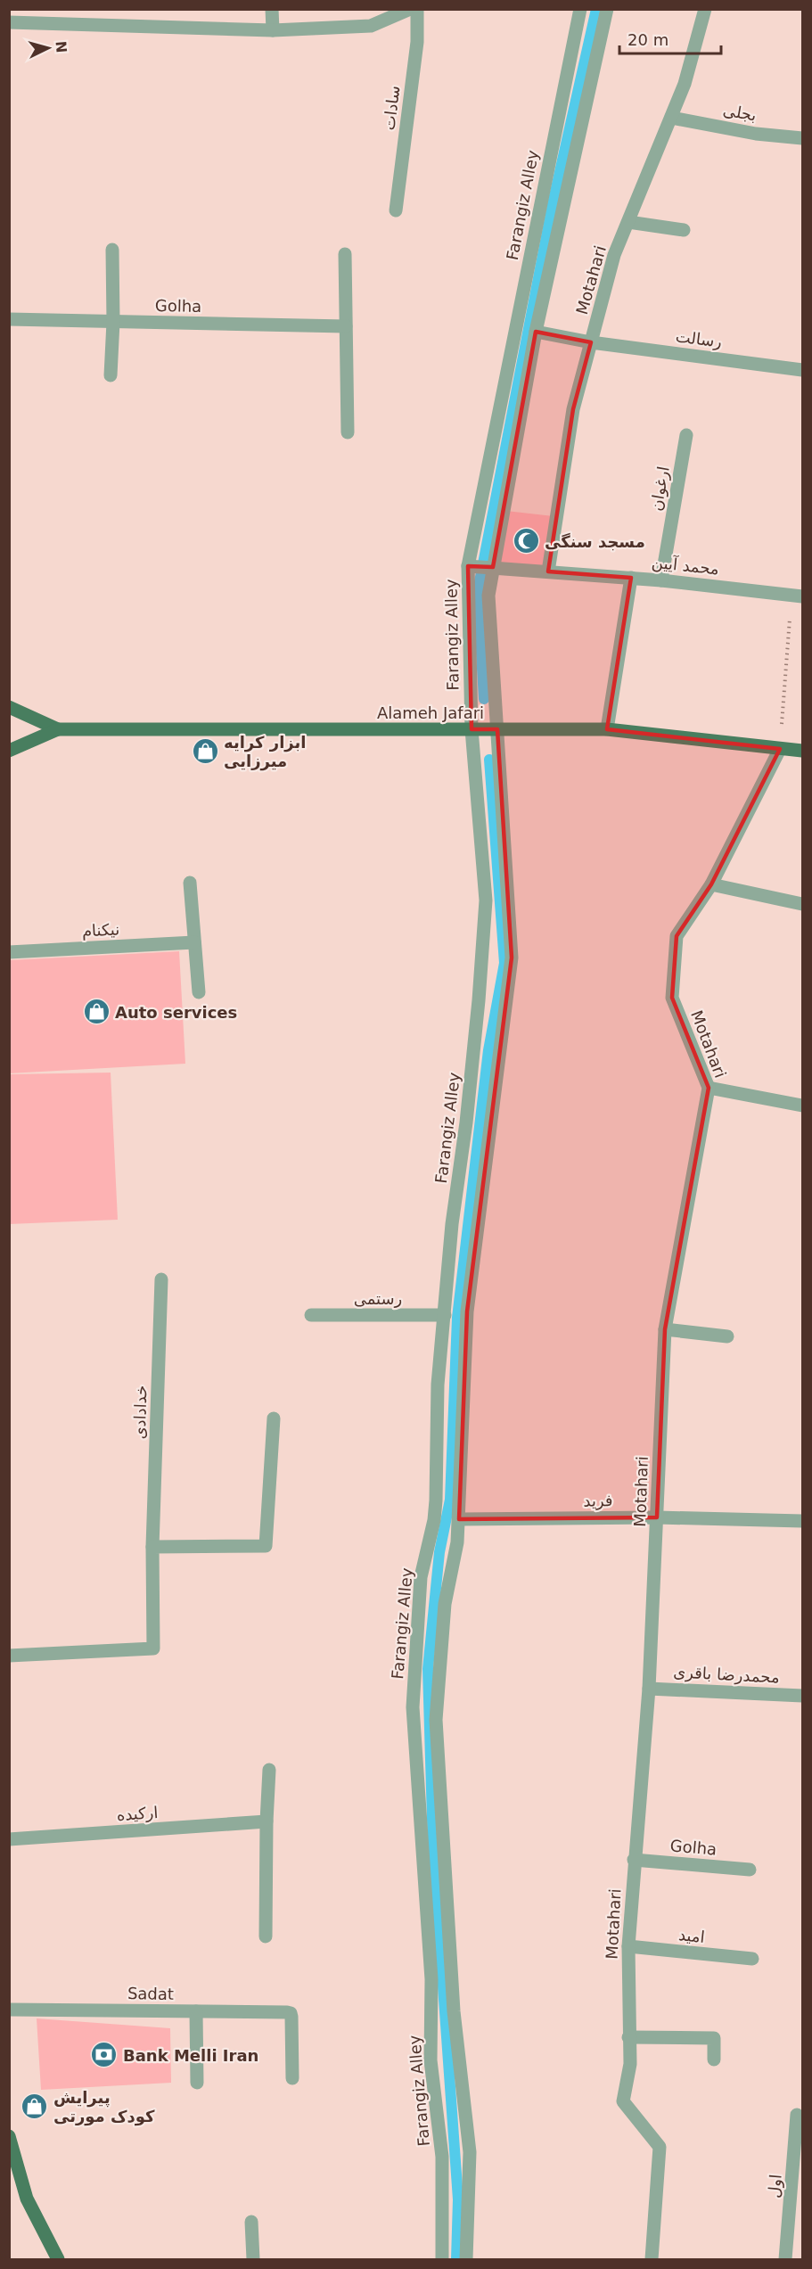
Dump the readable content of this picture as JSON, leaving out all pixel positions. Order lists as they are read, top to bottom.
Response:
{
  "streets": {
    "main road": ["Alameh Jafari"],
    "street": [
      "سادات",
      "بجلی",
      "Farangiz Alley",
      "Motahari",
      "Golha",
      "رسالت",
      "ارغوان",
      "محمد آیین",
      "نیکنام",
      "رستمی",
      "خدادادی",
      "فرید",
      "محمدرضا باقری",
      "ارکیده",
      "امید",
      "Sadat",
      "اول"
    ]
  },
  "crossings": [
    ["بجلی", "Motahari"],
    ["Farangiz Alley", "محمد آیین"],
    ["Farangiz Alley", "Alameh Jafari"],
    ["Farangiz Alley", "رستمی"],
    ["Motahari", "Golha"],
    ["Motahari", "رسالت"],
    ["Motahari", "محمد آیین"],
    ["Motahari", "Alameh Jafari"],
    ["Motahari", "فرید"],
    ["Motahari", "محمدرضا باقری"],
    ["Motahari", "امید"],
    ["ارغوان", "محمد آیین"]
  ],
  "places": {
    "mosque": ["مسجد سنگی"],
    "shop": ["ابزار کرایه میرزایی", "Auto services", "پیرایش کودک مورتی"],
    "bank": ["Bank Melli Iran"]
  },
  "scale_bar": "20 m",
  "north": "right"
}
